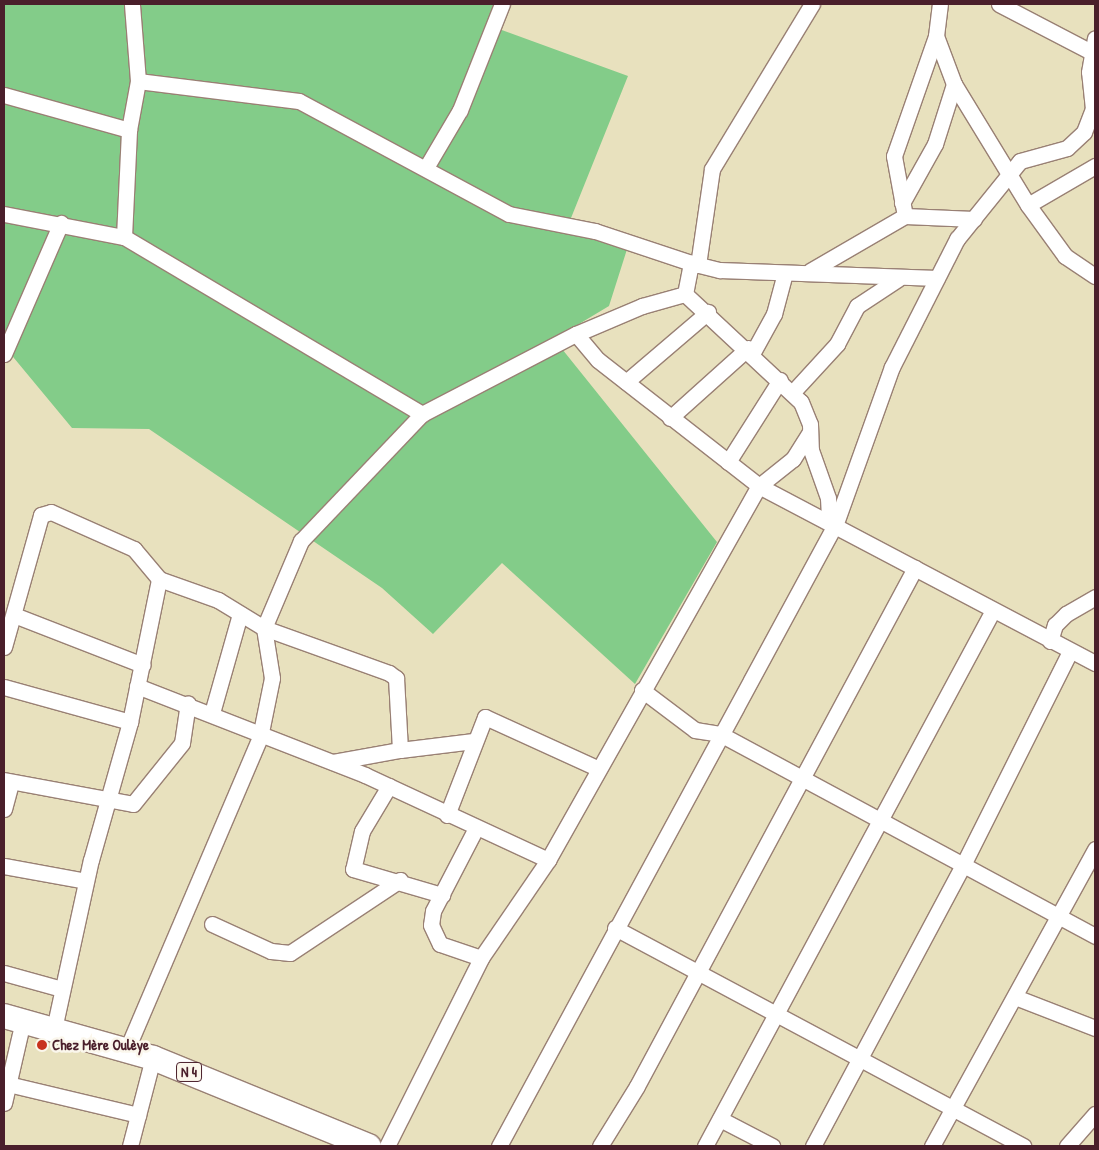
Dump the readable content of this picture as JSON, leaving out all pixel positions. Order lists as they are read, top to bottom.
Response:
{
  "streets": {
    "main road": ["N 4"]
  },
  "places": ["Chez Mère Oulèye"]
}
